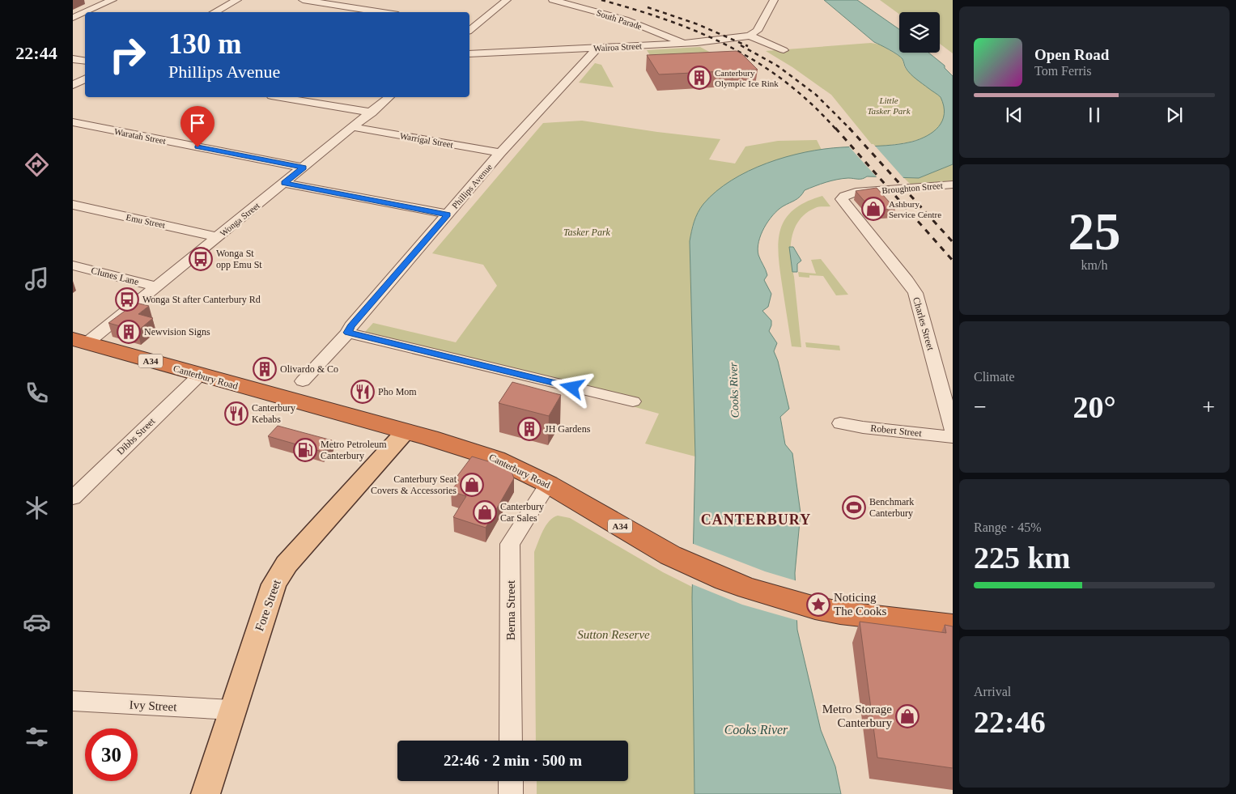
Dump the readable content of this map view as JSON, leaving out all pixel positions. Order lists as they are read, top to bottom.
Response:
{
  "streets": {
    "highway": ["A34", "Canterbury Road"],
    "main road": ["Fore Street"],
    "street": [
      "South Parade",
      "Wairoa Street",
      "Waratah Street",
      "Warrigal Street",
      "Phillips Avenue",
      "Broughton Street",
      "Wonga Street",
      "Emu Street",
      "Clunes Lane",
      "Charles Street",
      "Robert Street",
      "Dibbs Street",
      "Berna Street",
      "Ivy Street"
    ]
  },
  "crossings": [
    ["South Parade", "Wairoa Street"],
    ["Wairoa Street", "Phillips Avenue"],
    ["Waratah Street", "Wonga Street"],
    ["Warrigal Street", "Phillips Avenue"],
    ["Warrigal Street", "Wonga Street"],
    ["Broughton Street", "Charles Street"],
    ["Wonga Street", "Emu Street"],
    ["Wonga Street", "Clunes Lane"],
    ["Wonga Street", "Canterbury Road"],
    ["Canterbury Road", "Dibbs Street"],
    ["Canterbury Road", "Fore Street"],
    ["Canterbury Road", "Berna Street"],
    ["Fore Street", "Ivy Street"]
  ],
  "districts": ["CANTERBURY"],
  "water": ["Cooks River"],
  "parks": ["Little Tasker Park", "Tasker Park", "Sutton Reserve"],
  "places": {
    "building": [
      "Canterbury Olympic Ice Rink",
      "Newvision Signs",
      "Olivardo & Co",
      "JH Gardens"
    ],
    "shop": [
      "Ashbury Service Centre",
      "Canterbury Seat Covers & Accessories",
      "Canterbury Car Sales",
      "Metro Storage Canterbury"
    ],
    "bus stop": ["Wonga St opp Emu St", "Wonga St after Canterbury Rd"],
    "restaurant": ["Pho Mom", "Canterbury Kebabs"],
    "fuel station": ["Metro Petroleum Canterbury"],
    "sports": ["Benchmark Canterbury"],
    "place": ["Noticing The Cooks"]
  },
  "page": {
    "tabs": "22:44",
    "turn": ["130 m", "Phillips Avenue"],
    "song": ["Open Road", "Tom Ferris"],
    "tile": [
      ["25", "km/h"],
      "Climate",
      ["Range · 45%", "225 km"],
      ["Arrival", "22:46"]
    ],
    "heat": ["−", "20°", "+"],
    "limit": "30",
    "trip": "22:46 · 2 min · 500 m"
  }
}
